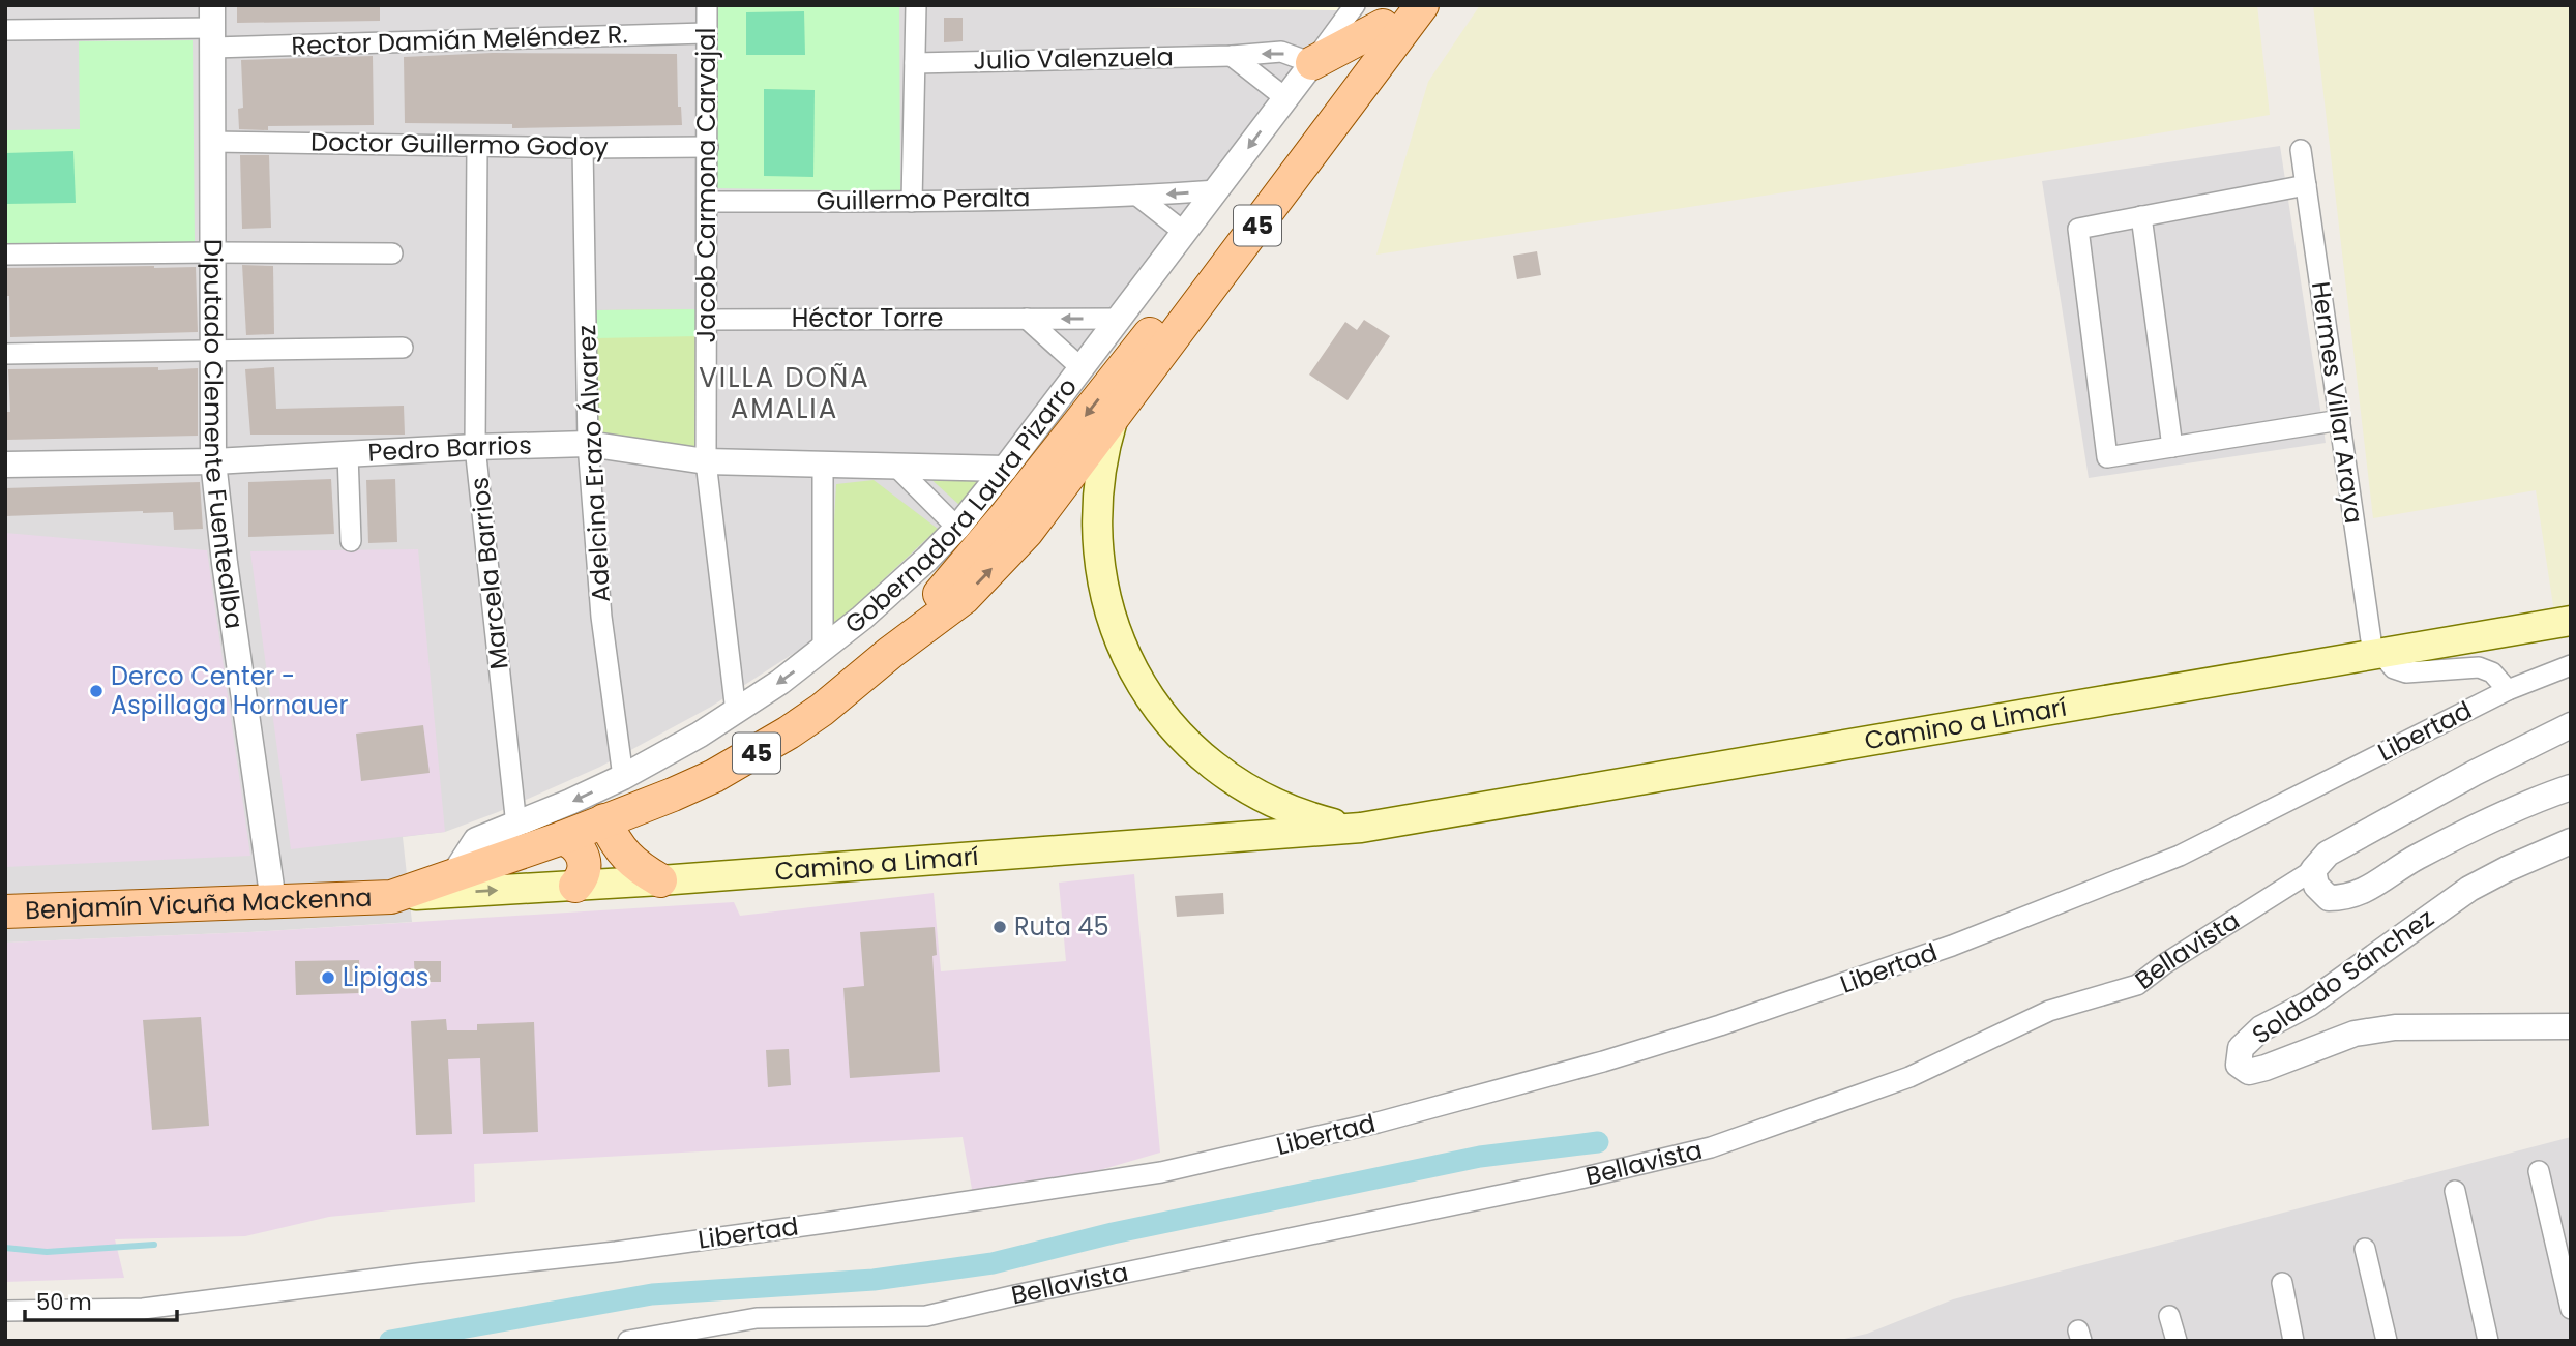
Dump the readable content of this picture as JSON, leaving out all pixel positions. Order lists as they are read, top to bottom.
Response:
{
  "streets": {
    "main road": [
      "45",
      "Gobernadora Laura Pizarro",
      "Camino a Limarí",
      "Benjamín Vicuña Mackenna"
    ],
    "street": [
      "Rector Damián Meléndez R.",
      "Julio Valenzuela",
      "Doctor Guillermo Godoy",
      "Jacob Carmona Carvajal",
      "Guillermo Peralta",
      "Héctor Torre",
      "Hermes Villar Araya",
      "Diputado Clemente Fuentealba",
      "Pedro Barrios",
      "Adelcina Erazo Álvarez",
      "Marcela Barrios",
      "Libertad",
      "Bellavista",
      "Soldado Sánchez"
    ]
  },
  "crossings": [
    ["Rector Damián Meléndez R.", "Jacob Carmona Carvajal"],
    ["Rector Damián Meléndez R.", "Diputado Clemente Fuentealba"],
    ["Julio Valenzuela", "Gobernadora Laura Pizarro"],
    ["Doctor Guillermo Godoy", "Jacob Carmona Carvajal"],
    ["Doctor Guillermo Godoy", "Diputado Clemente Fuentealba"],
    ["Doctor Guillermo Godoy", "Adelcina Erazo Álvarez"],
    ["Doctor Guillermo Godoy", "Marcela Barrios"],
    ["Jacob Carmona Carvajal", "Guillermo Peralta"],
    ["Jacob Carmona Carvajal", "Héctor Torre"],
    ["Jacob Carmona Carvajal", "Pedro Barrios"],
    ["Jacob Carmona Carvajal", "Gobernadora Laura Pizarro"],
    ["Guillermo Peralta", "Gobernadora Laura Pizarro"],
    ["Héctor Torre", "Gobernadora Laura Pizarro"],
    ["Hermes Villar Araya", "Camino a Limarí"],
    ["Diputado Clemente Fuentealba", "Pedro Barrios"],
    ["Diputado Clemente Fuentealba", "Benjamín Vicuña Mackenna"],
    ["Pedro Barrios", "Adelcina Erazo Álvarez"],
    ["Pedro Barrios", "Gobernadora Laura Pizarro"],
    ["Pedro Barrios", "Marcela Barrios"],
    ["Adelcina Erazo Álvarez", "Gobernadora Laura Pizarro"],
    ["Gobernadora Laura Pizarro", "Marcela Barrios"],
    ["Gobernadora Laura Pizarro", "Camino a Limarí"],
    ["Gobernadora Laura Pizarro", "Benjamín Vicuña Mackenna"],
    ["Camino a Limarí", "Benjamín Vicuña Mackenna"]
  ],
  "districts": ["VILLA DOÑA AMALIA"],
  "places": ["Derco Center - Aspillaga Hornauer", "Ruta 45", "Lipigas"],
  "scale_bar": "50 m"
}
